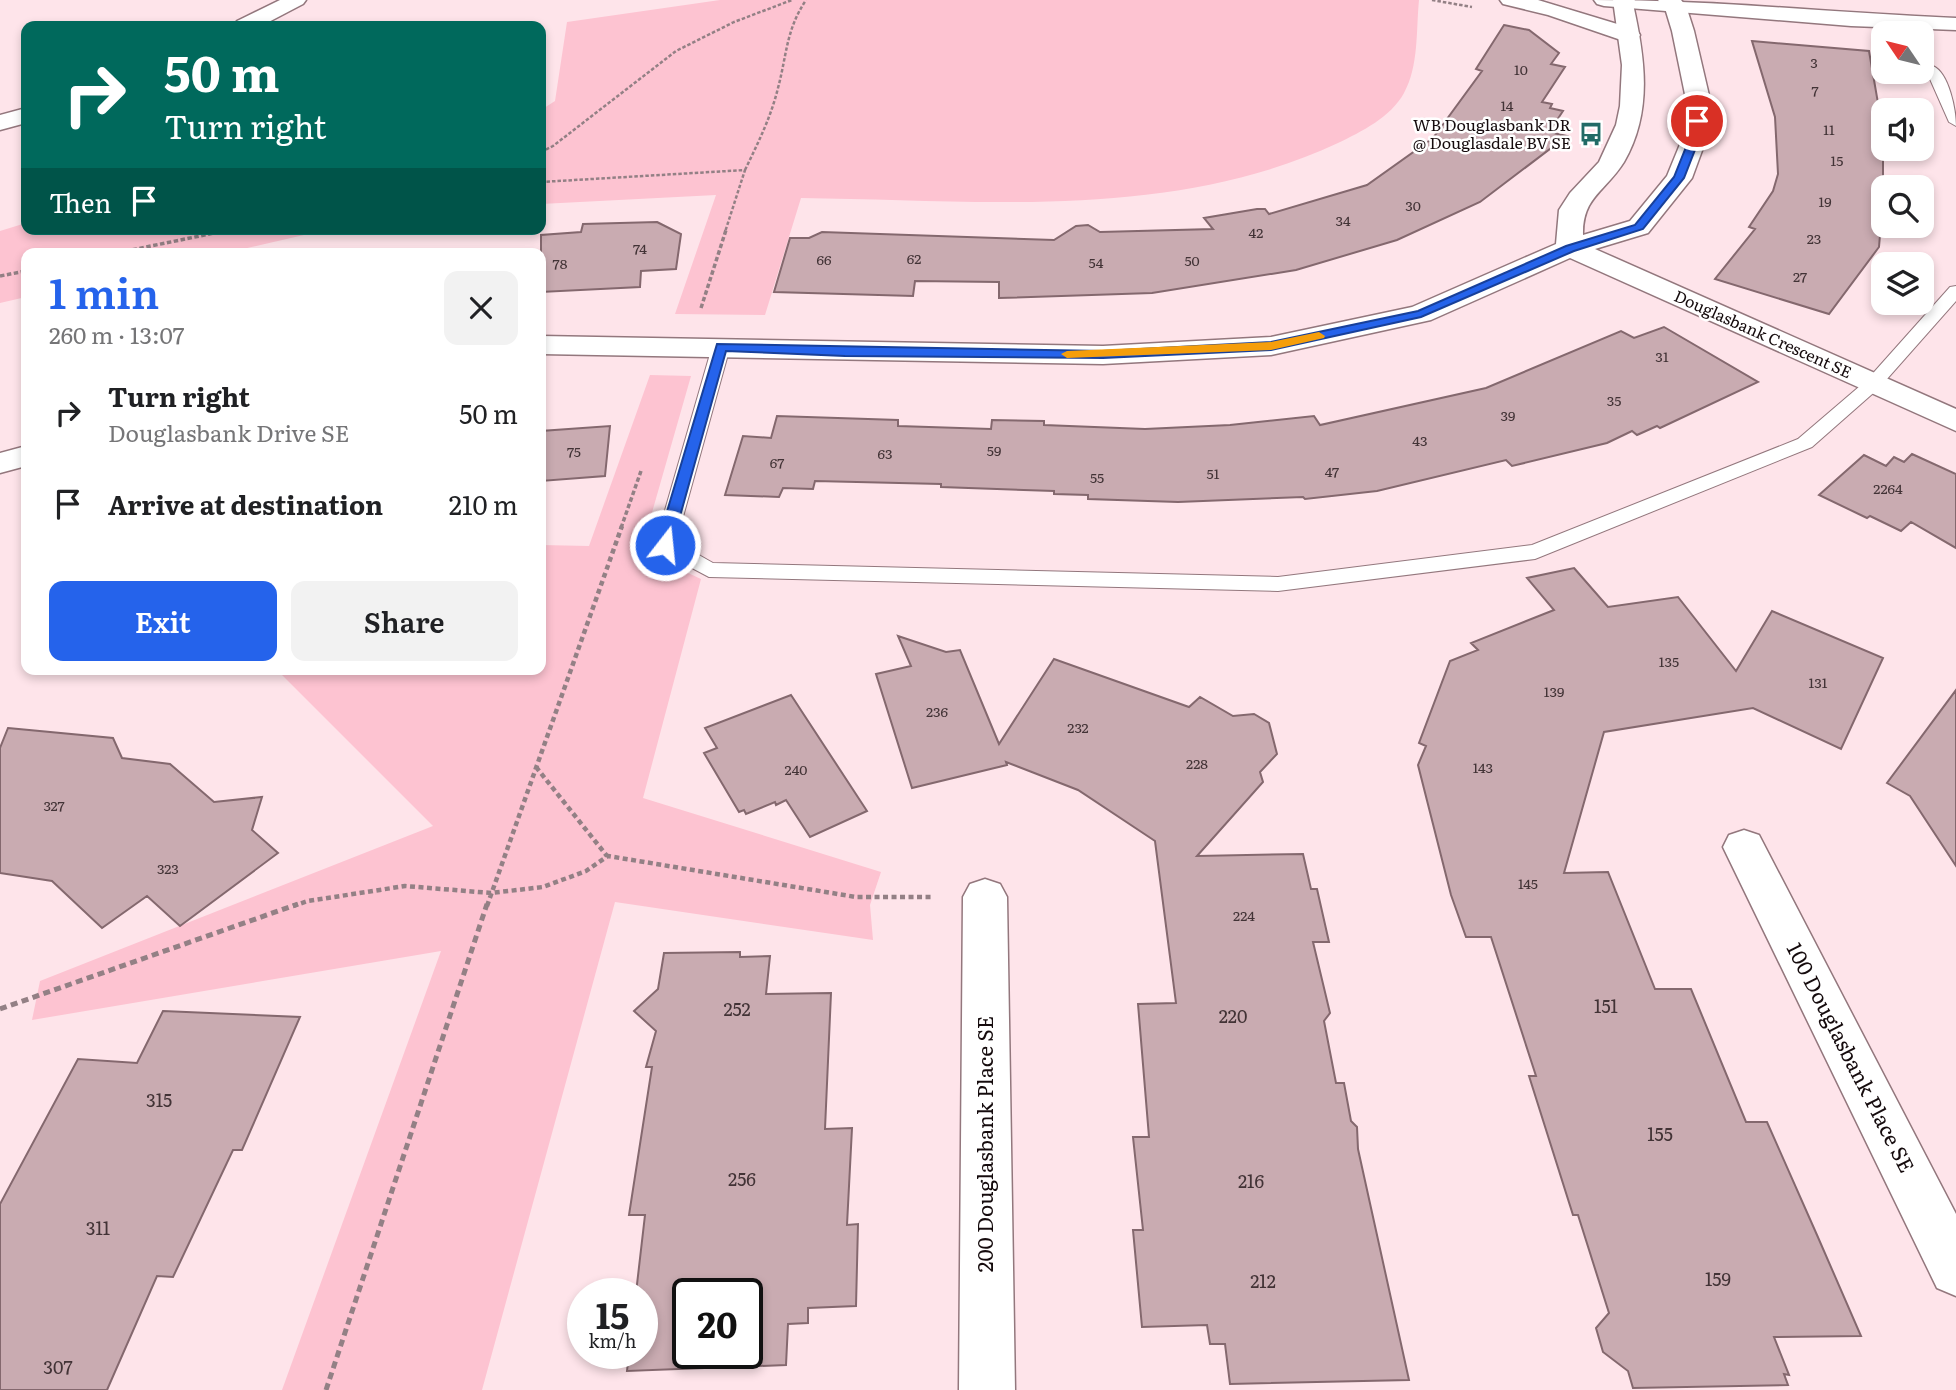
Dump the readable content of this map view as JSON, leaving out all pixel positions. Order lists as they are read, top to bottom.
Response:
{
  "streets": {
    "street": ["Douglasbank Crescent SE", "100 Douglasbank Place SE", "200 Douglasbank Place SE"]
  },
  "places": {
    "bus stop": ["WB Douglasbank DR @ Douglasdale BV SE"]
  },
  "house_numbers": [
    "3",
    "10",
    "7",
    "14",
    "11",
    "15",
    "19",
    "30",
    "34",
    "42",
    "23",
    "74",
    "62",
    "66",
    "50",
    "54",
    "78",
    "27",
    "31",
    "35",
    "39",
    "43",
    "59",
    "75",
    "63",
    "67",
    "47",
    "51",
    "55",
    "2264",
    "135",
    "131",
    "139",
    "236",
    "232",
    "228",
    "143",
    "240",
    "327",
    "323",
    "145",
    "224",
    "151",
    "252",
    "220",
    "315",
    "155",
    "256",
    "216",
    "311",
    "159",
    "212",
    "307"
  ],
  "north": "top left",
  "page": {
    "turn": ["50 m", "Turn right"],
    "then": "Then",
    "heading": ["1 min", "260 m · 13:07"],
    "list": [
      {
        "name": "Turn right",
        "note": "Douglasbank Drive SE",
        "value": "50 m"
      },
      {
        "name": "Arrive at destination",
        "value": "210 m"
      }
    ],
    "buttons": ["Exit", "Share"],
    "speed": "15 km/h",
    "limit": "20"
  }
}
